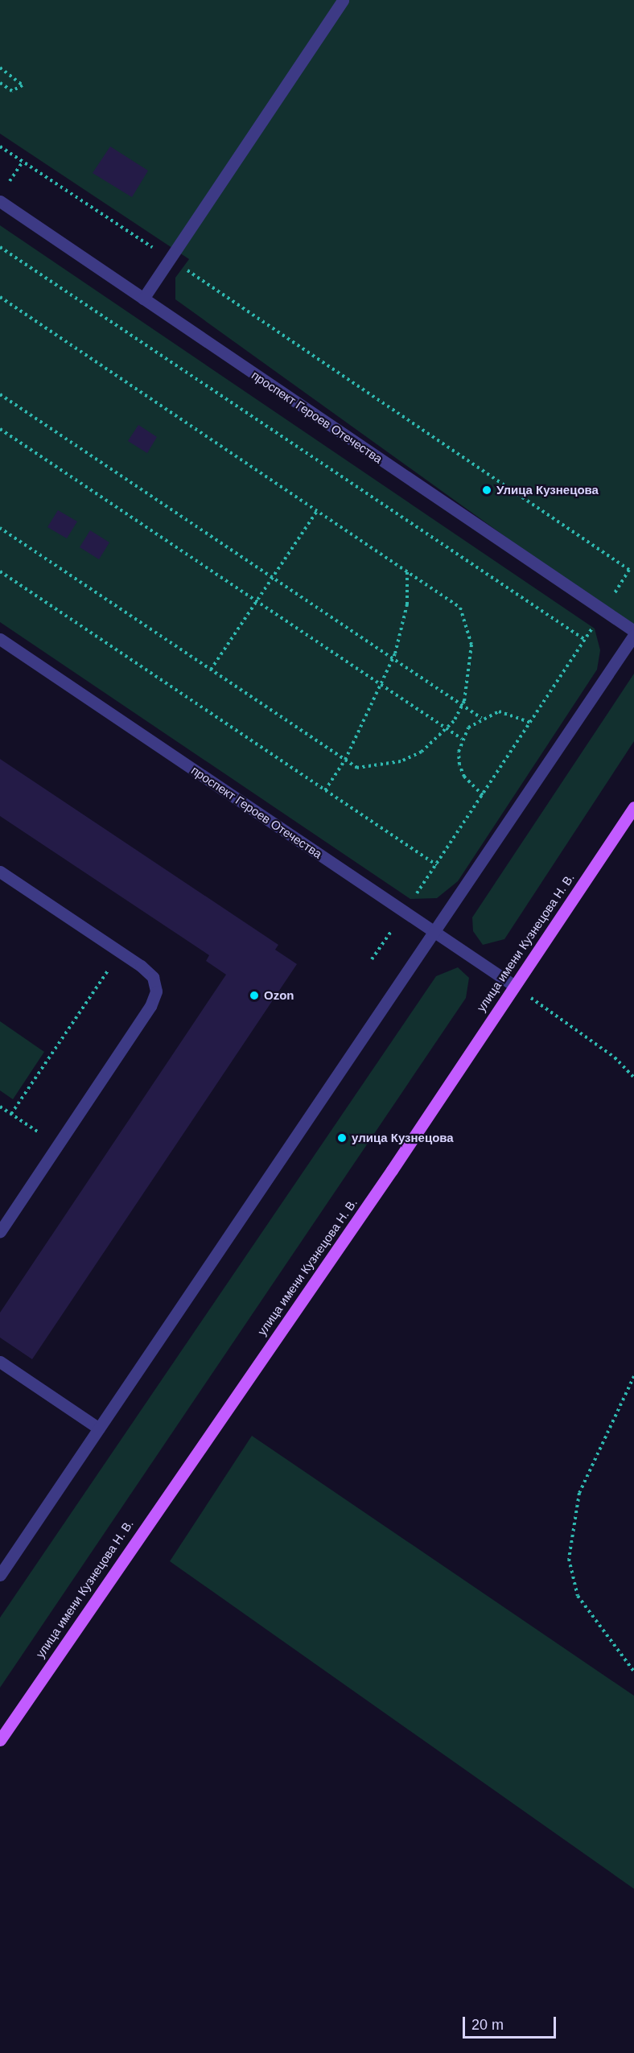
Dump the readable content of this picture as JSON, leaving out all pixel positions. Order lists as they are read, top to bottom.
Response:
{
  "streets": {
    "main road": ["улица имени Кузнецова Н. В."],
    "street": ["проспект Героев Отечества"]
  },
  "crossings": [
    ["проспект Героев Отечества", "улица имени Кузнецова Н. В."]
  ],
  "places": ["Улица Кузнецова", "Ozon", "улица Кузнецова"],
  "scale_bar": "20 m"
}
